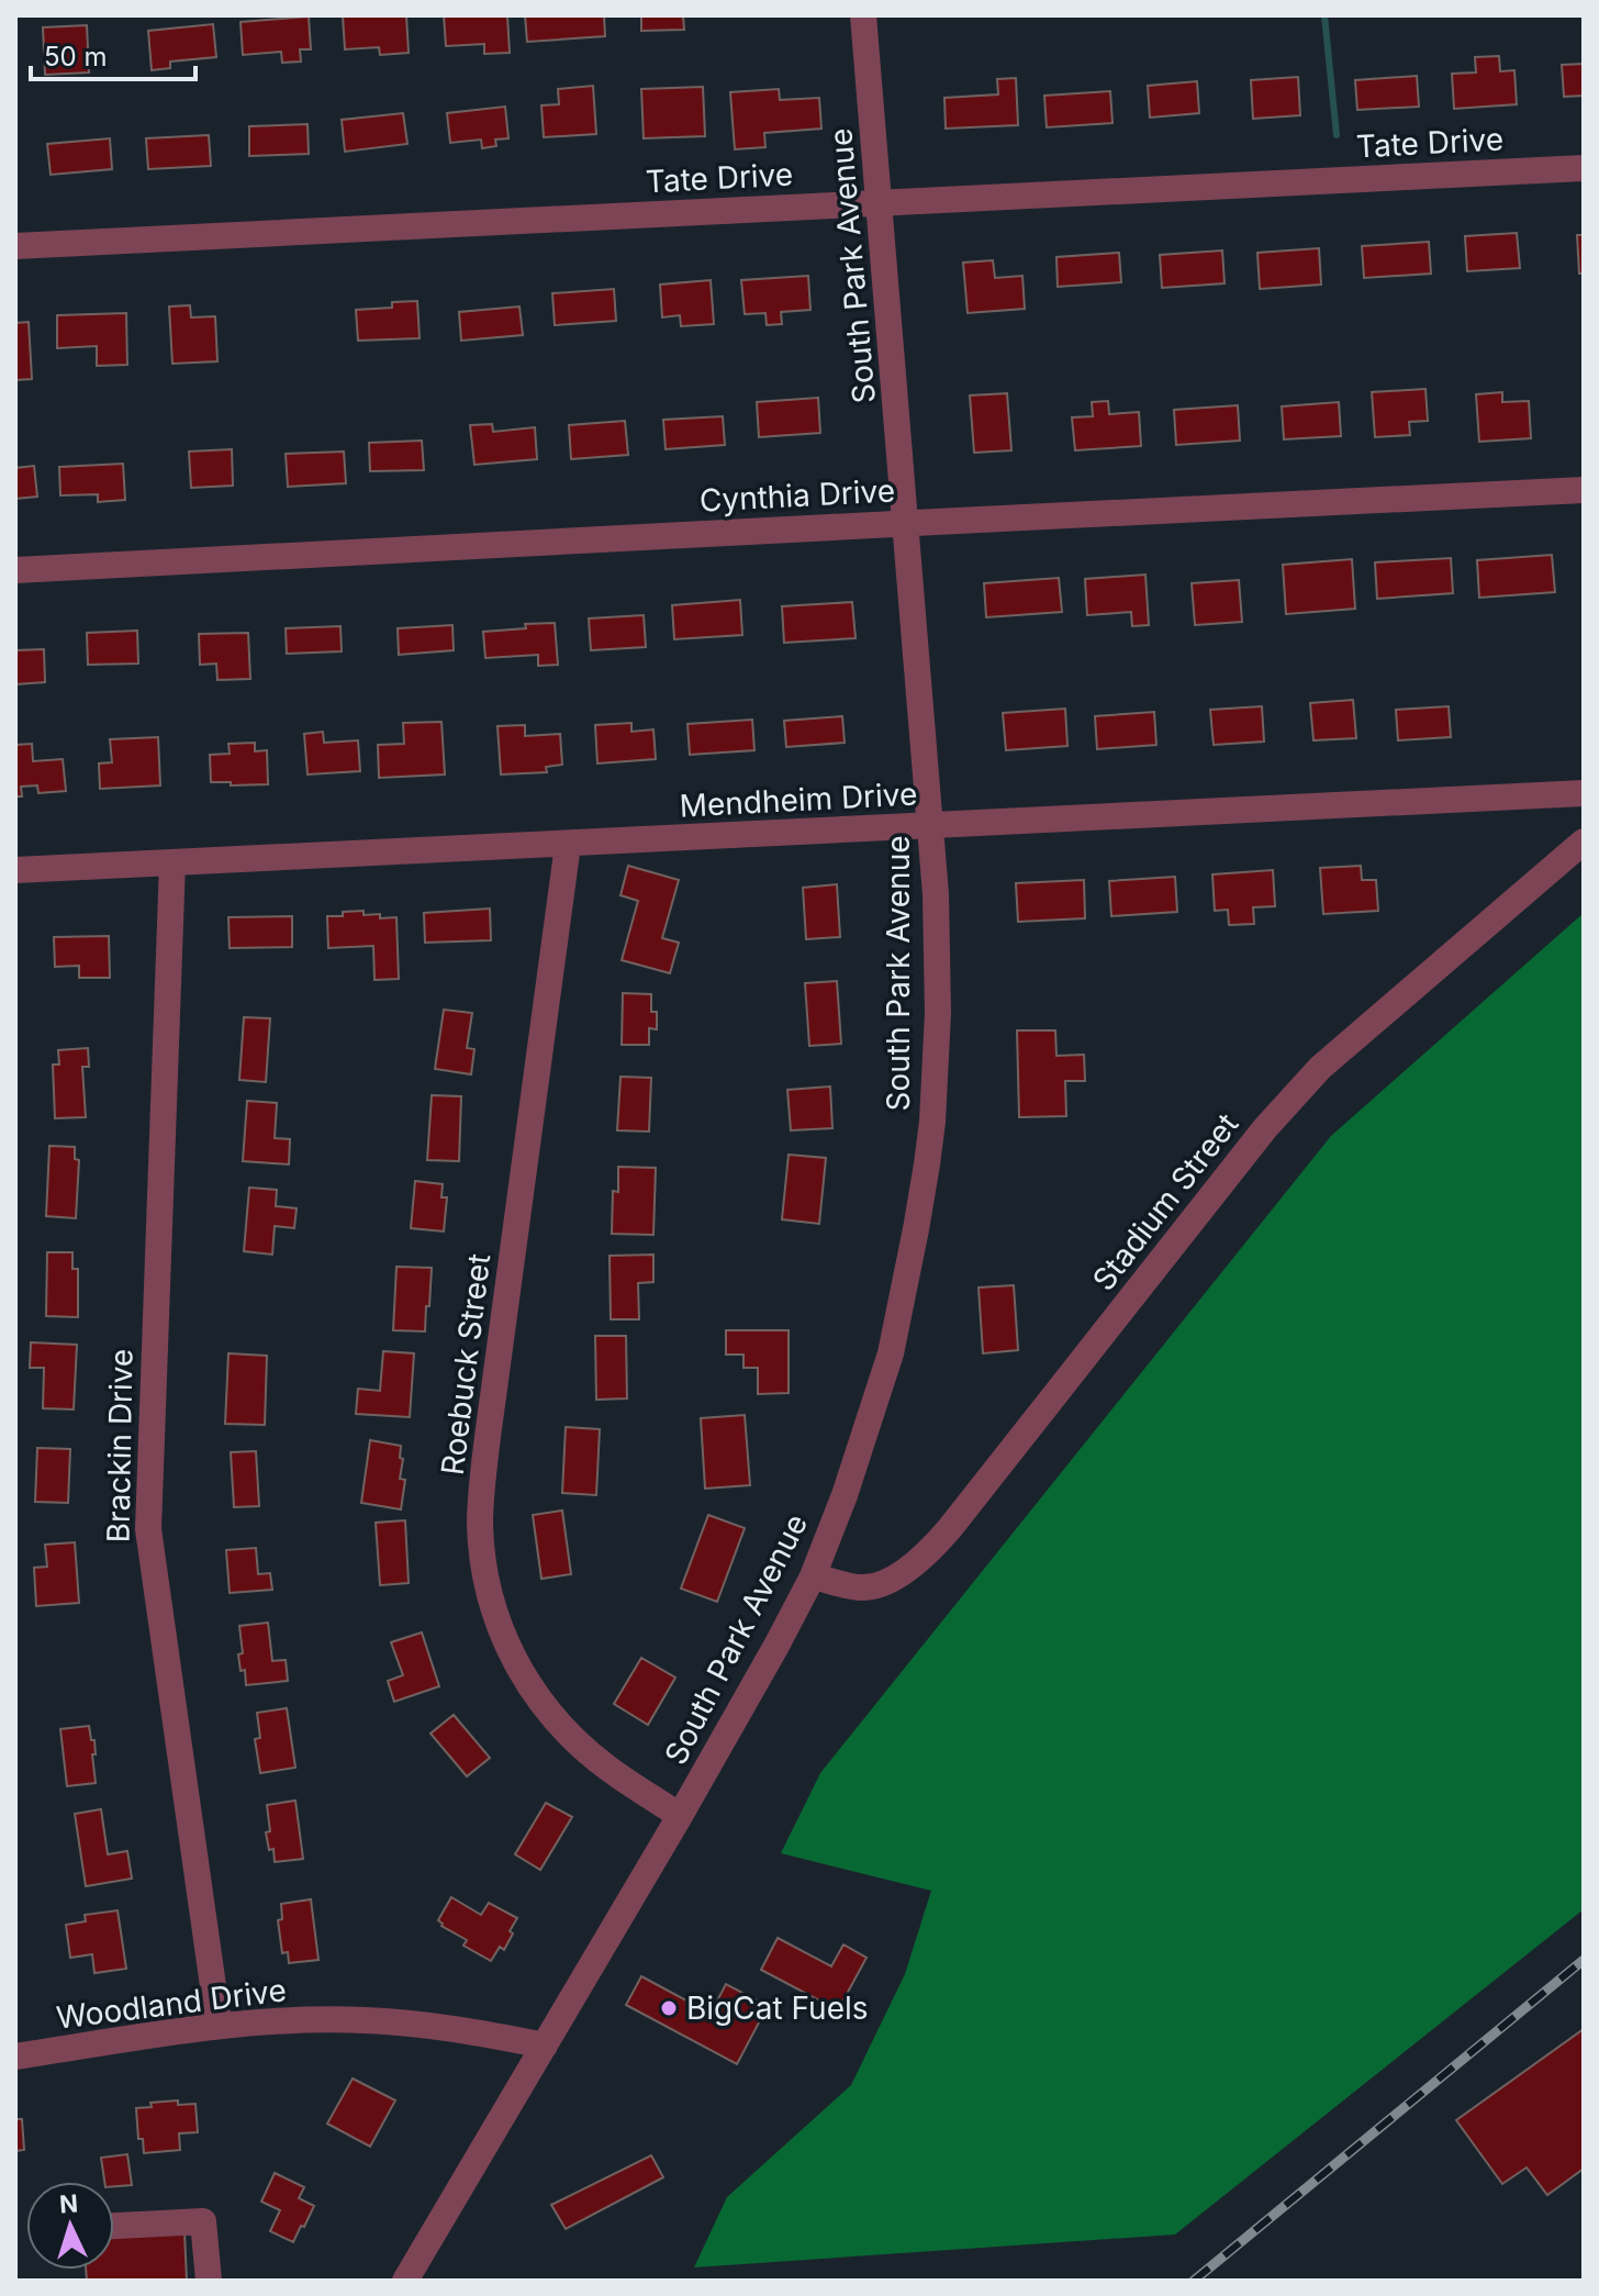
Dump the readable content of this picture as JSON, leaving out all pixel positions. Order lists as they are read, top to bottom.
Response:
{
  "streets": {
    "street": [
      "Tate Drive",
      "South Park Avenue",
      "Cynthia Drive",
      "Mendheim Drive",
      "Stadium Street",
      "Roebuck Street",
      "Brackin Drive",
      "Woodland Drive"
    ]
  },
  "crossings": [
    ["Tate Drive", "South Park Avenue"],
    ["South Park Avenue", "Cynthia Drive"],
    ["South Park Avenue", "Mendheim Drive"],
    ["South Park Avenue", "Stadium Street"],
    ["South Park Avenue", "Roebuck Street"],
    ["South Park Avenue", "Woodland Drive"],
    ["Mendheim Drive", "Roebuck Street"],
    ["Mendheim Drive", "Brackin Drive"],
    ["Brackin Drive", "Woodland Drive"]
  ],
  "places": ["BigCat Fuels"],
  "scale_bar": "50 m",
  "north": "top"
}
